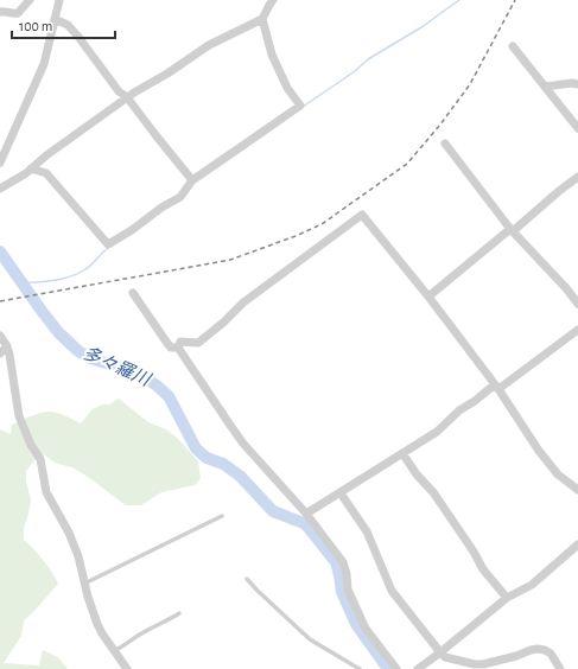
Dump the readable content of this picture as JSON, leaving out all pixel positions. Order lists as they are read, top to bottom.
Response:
{
  "water": ["多々羅川"],
  "scale_bar": "100 m"
}
